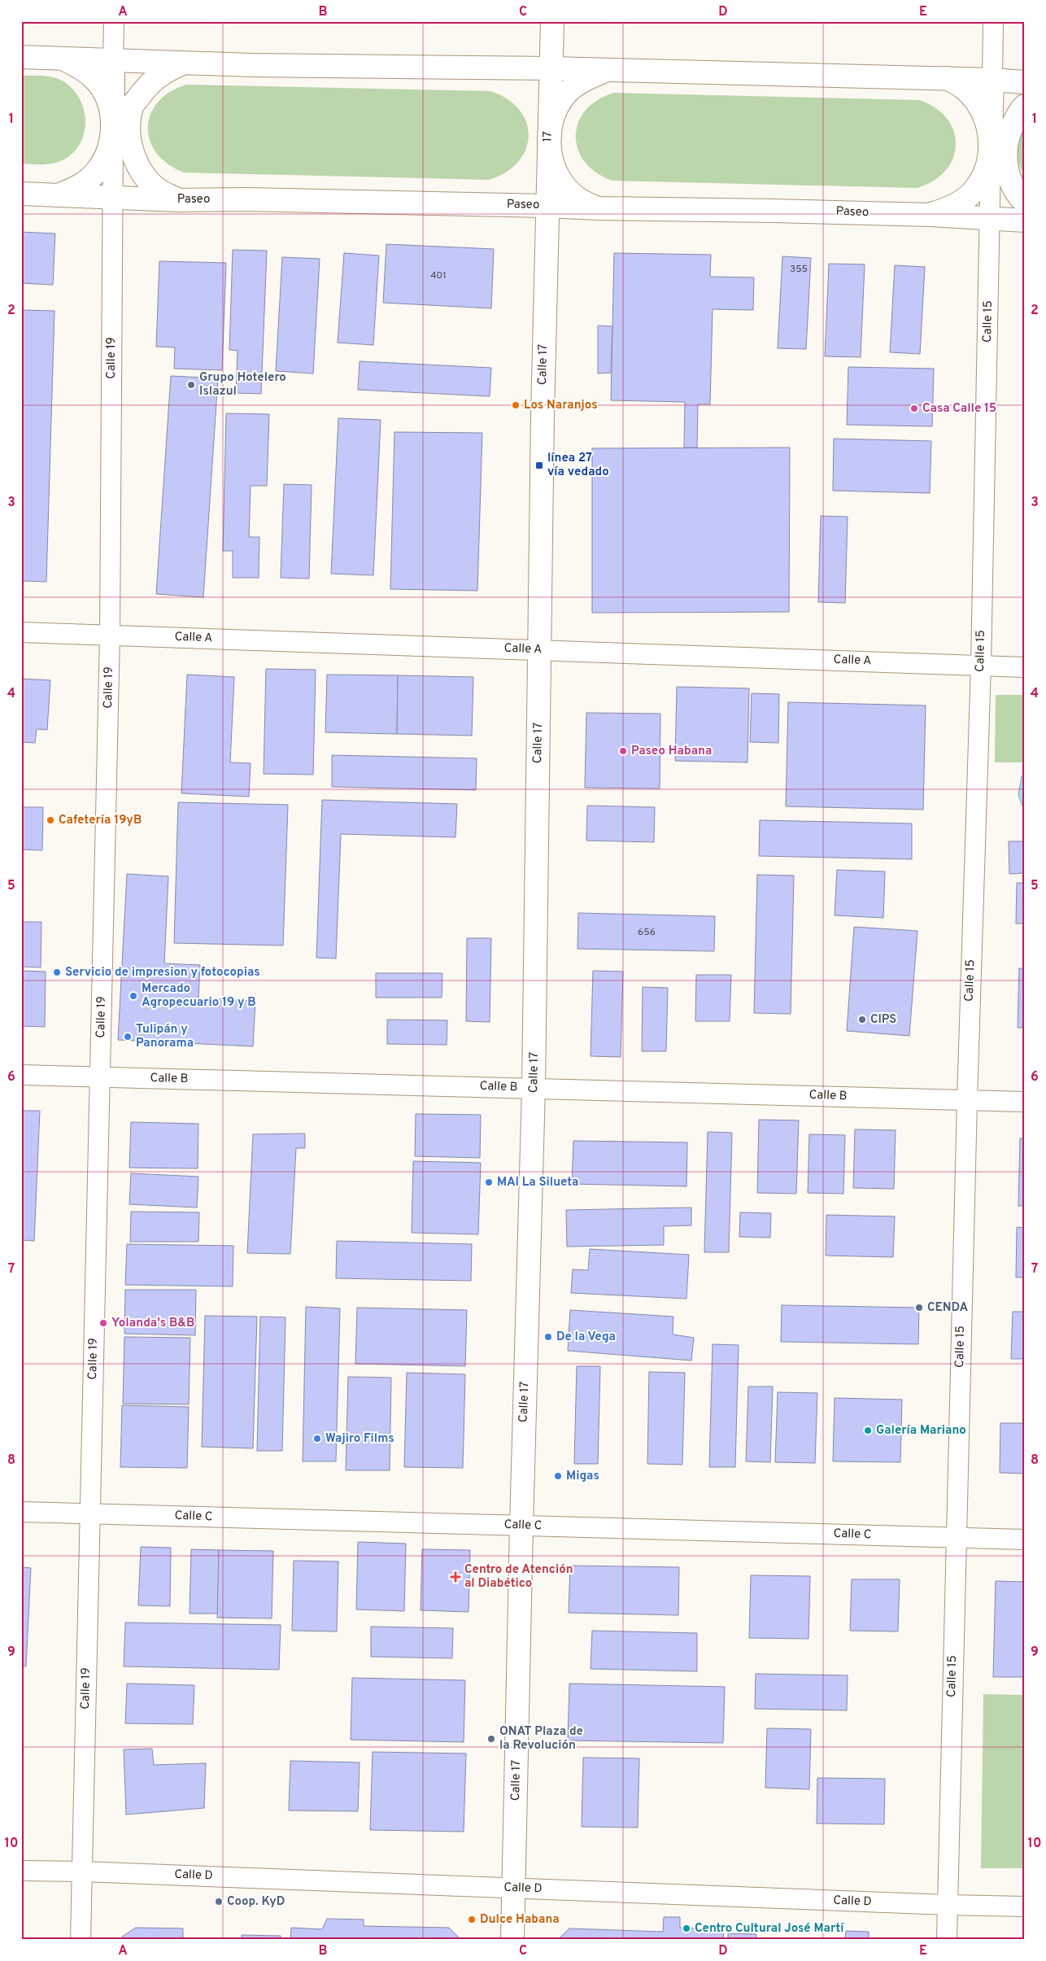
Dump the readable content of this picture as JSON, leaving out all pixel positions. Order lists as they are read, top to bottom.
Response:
{
  "streets": {
    "main road": [
      "17",
      "Paseo",
      "Calle 15",
      "Calle 19",
      "Calle 17"
    ],
    "street": [
      "Calle A",
      "Calle B",
      "Calle C",
      "Calle D"
    ]
  },
  "crossings": [
    ["17", "Paseo"],
    ["17", "Calle 17"],
    ["Paseo", "Calle 15"],
    ["Paseo", "Calle 19"],
    ["Paseo", "Calle 17"],
    ["Calle 15", "Calle A"],
    ["Calle 15", "Calle B"],
    ["Calle 15", "Calle C"],
    ["Calle 15", "Calle D"],
    ["Calle 19", "Calle A"],
    ["Calle 19", "Calle B"],
    ["Calle 19", "Calle C"],
    ["Calle 19", "Calle D"],
    ["Calle 17", "Calle A"],
    ["Calle 17", "Calle B"],
    ["Calle 17", "Calle C"],
    ["Calle 17", "Calle D"]
  ],
  "places": {
    "other": [
      "Grupo Hotelero Islazul",
      "Los Naranjos",
      "Casa Calle 15",
      "Paseo Habana",
      "Cafetería 19yB",
      "Servicio de impresion y fotocopias",
      "Mercado Agropecuario 19 y B",
      "CIPS",
      "Tulipán y Panorama",
      "MAI La Silueta",
      "CENDA",
      "Yolanda's B&B",
      "De la Vega",
      "Galería Mariano",
      "Wajiro Films",
      "Migas",
      "ONAT Plaza de la Revolución",
      "Coop. KyD",
      "Dulce Habana",
      "Centro Cultural José Martí"
    ],
    "transit": ["línea 27 vía vedado"],
    "health": ["Centro de Atención al Diabético"]
  },
  "house_numbers": ["355", "401", "656"],
  "grid": {
    "columns": [
      "A",
      "B",
      "C",
      "D",
      "E"
    ],
    "rows": [
      "1",
      "2",
      "3",
      "4",
      "5",
      "6",
      "7",
      "8",
      "9",
      "10"
    ]
  }
}
